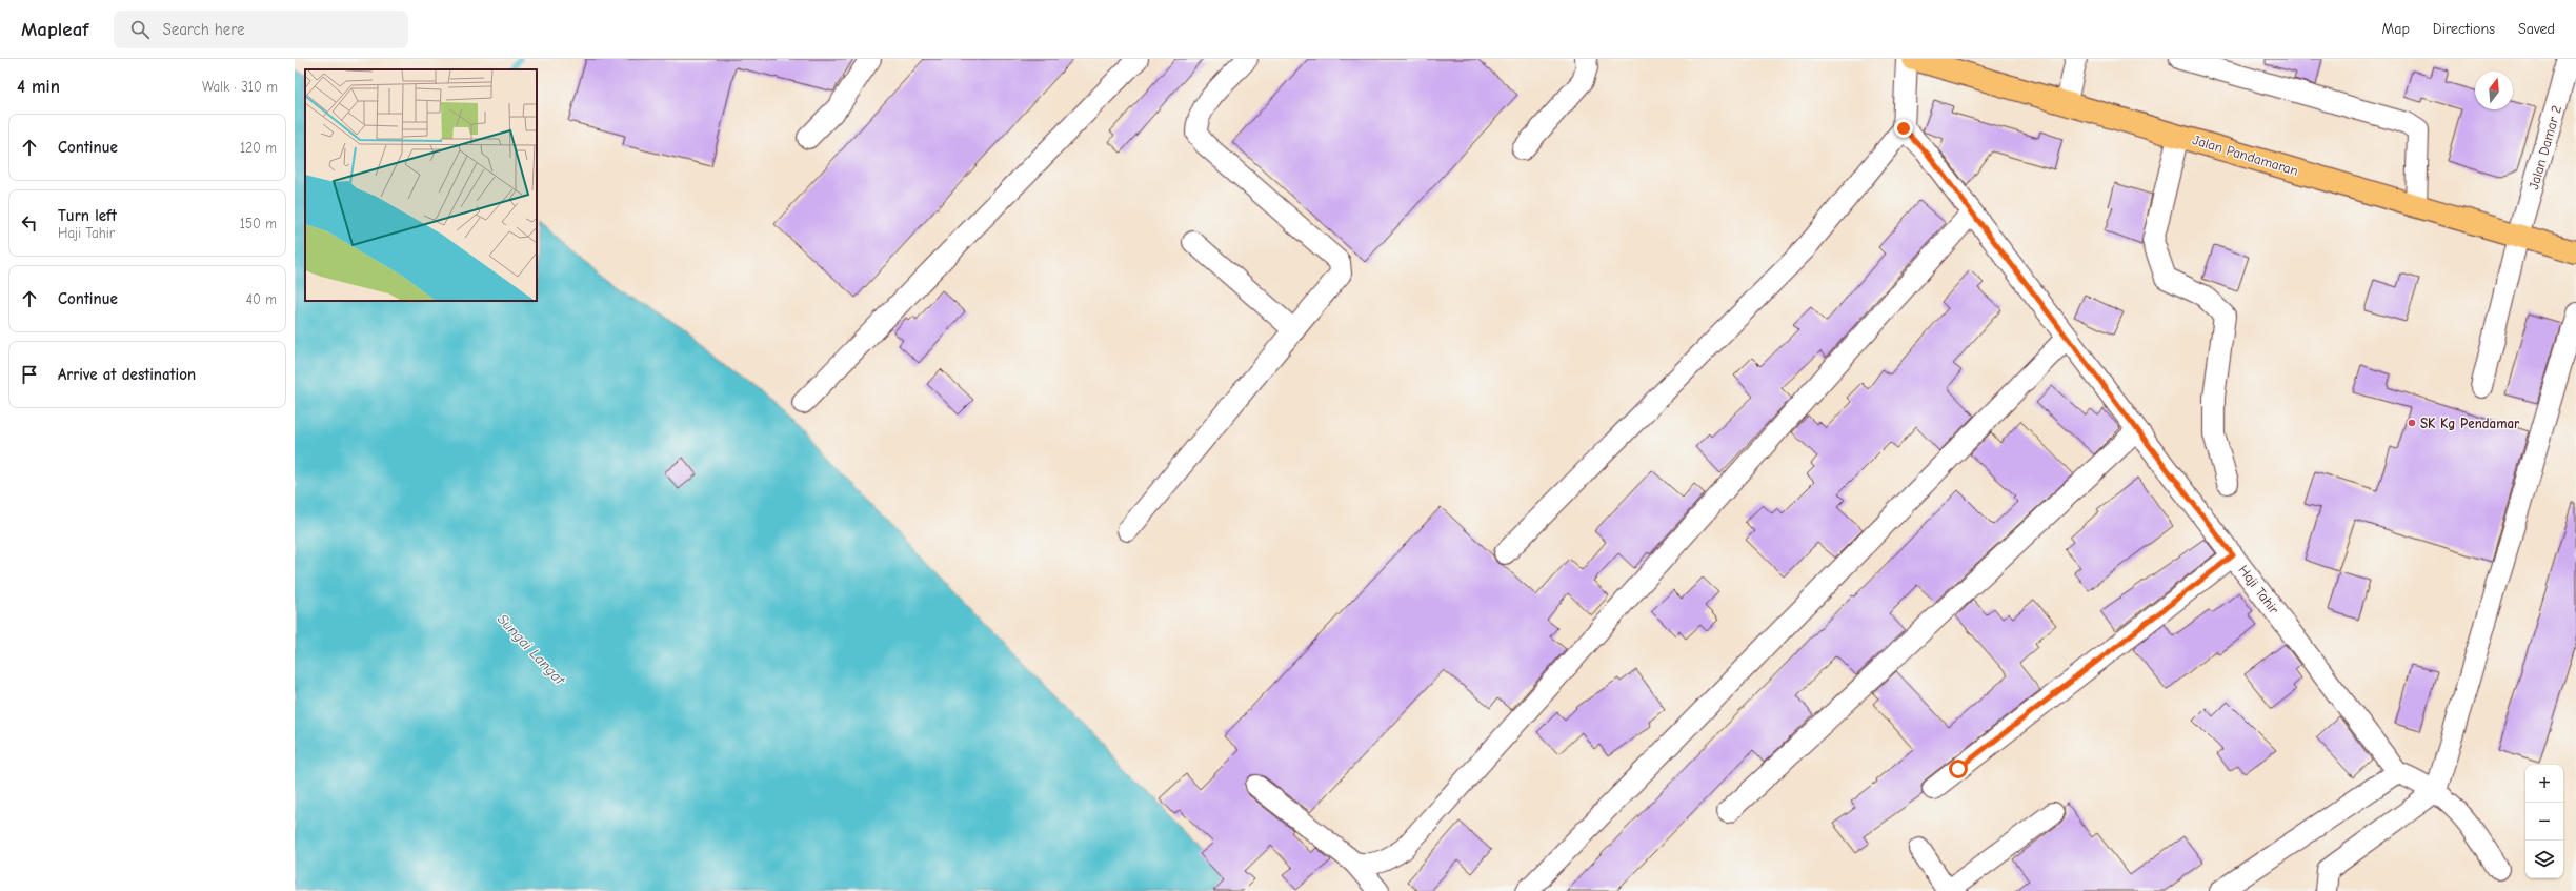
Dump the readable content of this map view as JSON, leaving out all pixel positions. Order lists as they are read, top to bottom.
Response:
{
  "streets": {
    "main road": ["Jalan Pandamaran"],
    "street": ["Jalan Damar 2", "Haji Tahir"]
  },
  "crossings": [
    ["Jalan Damar 2", "Jalan Pandamaran"]
  ],
  "water": ["Sungai Langat"],
  "places": ["SK Kg Pendamar"],
  "north": "top",
  "page": {
    "header": "Mapleaf",
    "search": "Search here",
    "nav": ["Map", "Directions", "Saved"],
    "heading": ["4 min", "Walk · 310 m"],
    "list": [
      ["Continue", "120 m"],
      ["Turn left", "Haji Tahir", "150 m"],
      ["Continue", "40 m"],
      "Arrive at destination"
    ],
    "map_buttons": ["+", "−"]
  }
}
